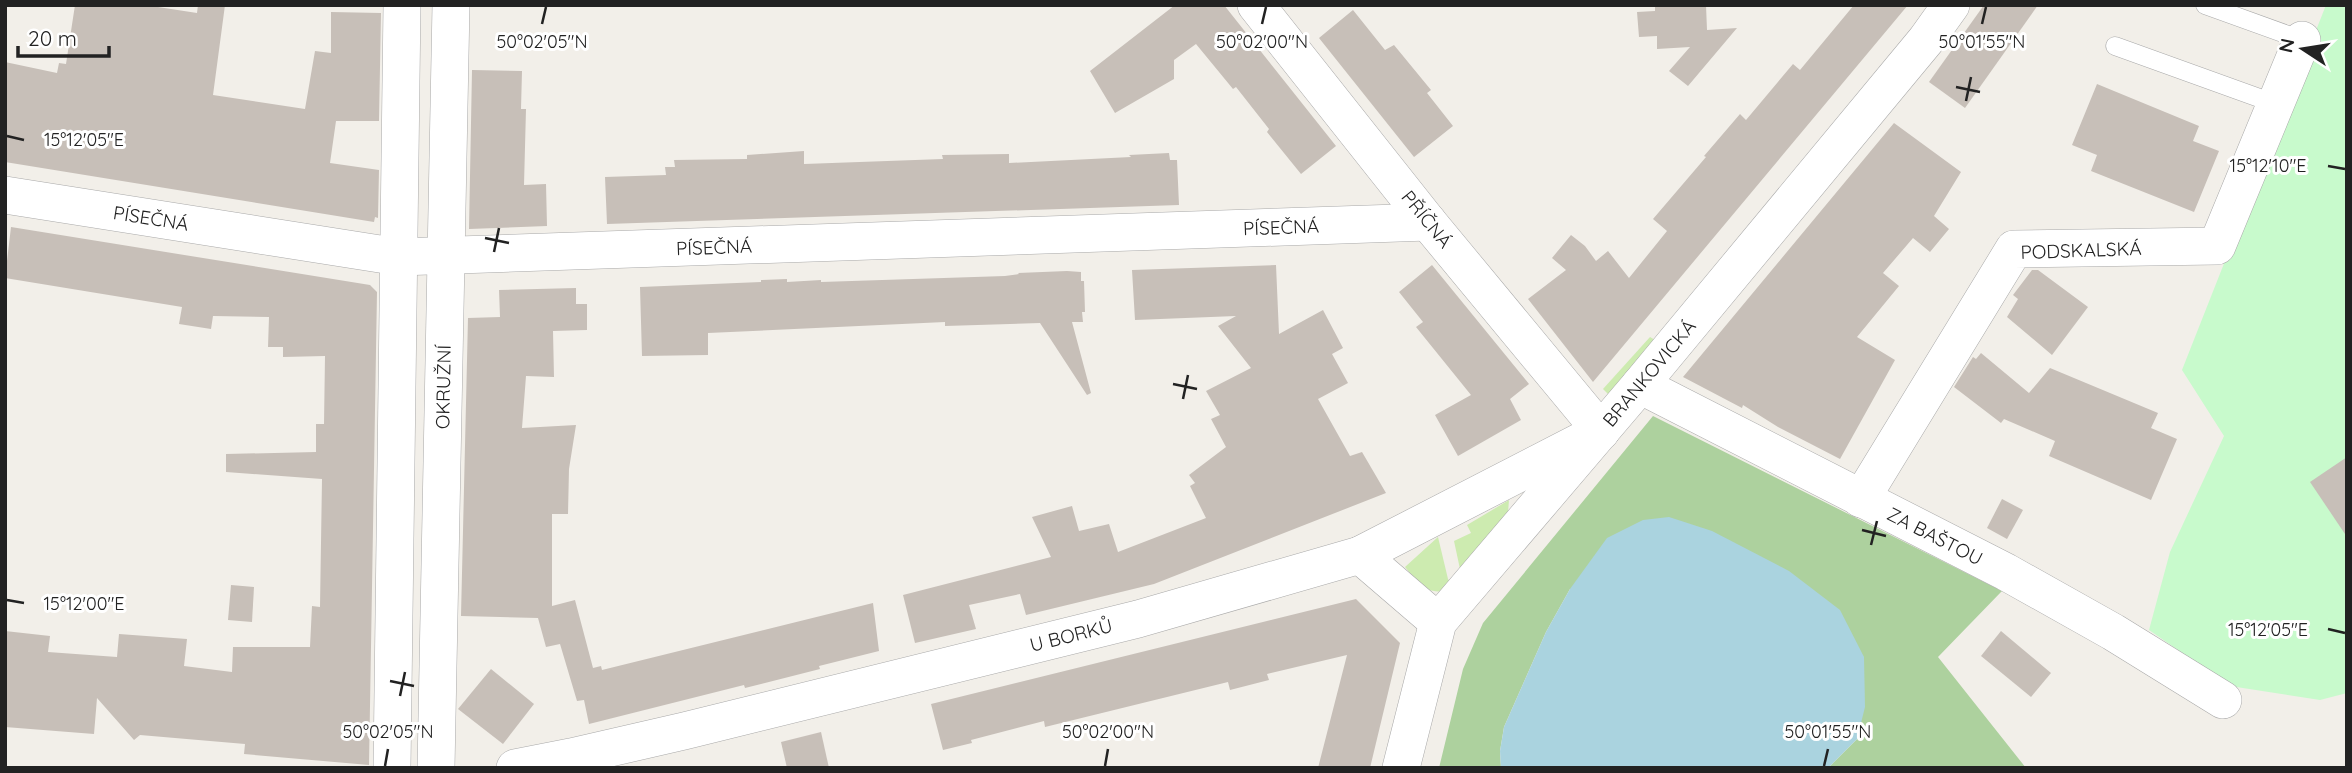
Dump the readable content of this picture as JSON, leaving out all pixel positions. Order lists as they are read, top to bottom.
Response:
{
  "streets": {
    "street": [
      "PÍSEČNÁ",
      "PŘÍČNÁ",
      "PODSKALSKÁ",
      "BRANKOVICKÁ",
      "OKRUŽNÍ",
      "ZA BAŠTOU",
      "U BORKŮ"
    ]
  },
  "crossings": [
    ["PÍSEČNÁ", "PŘÍČNÁ"],
    ["PÍSEČNÁ", "OKRUŽNÍ"],
    ["PŘÍČNÁ", "BRANKOVICKÁ"],
    ["PŘÍČNÁ", "U BORKŮ"],
    ["PODSKALSKÁ", "ZA BAŠTOU"],
    ["BRANKOVICKÁ", "ZA BAŠTOU"],
    ["BRANKOVICKÁ", "U BORKŮ"]
  ],
  "scale_bar": "20 m",
  "north": "left",
  "coordinates": [
    "50°02'05\"N",
    "50°02'00\"N",
    "50°01'55\"N",
    "15°12'05\"E",
    "15°12'10\"E",
    "15°12'00\"E"
  ]
}
